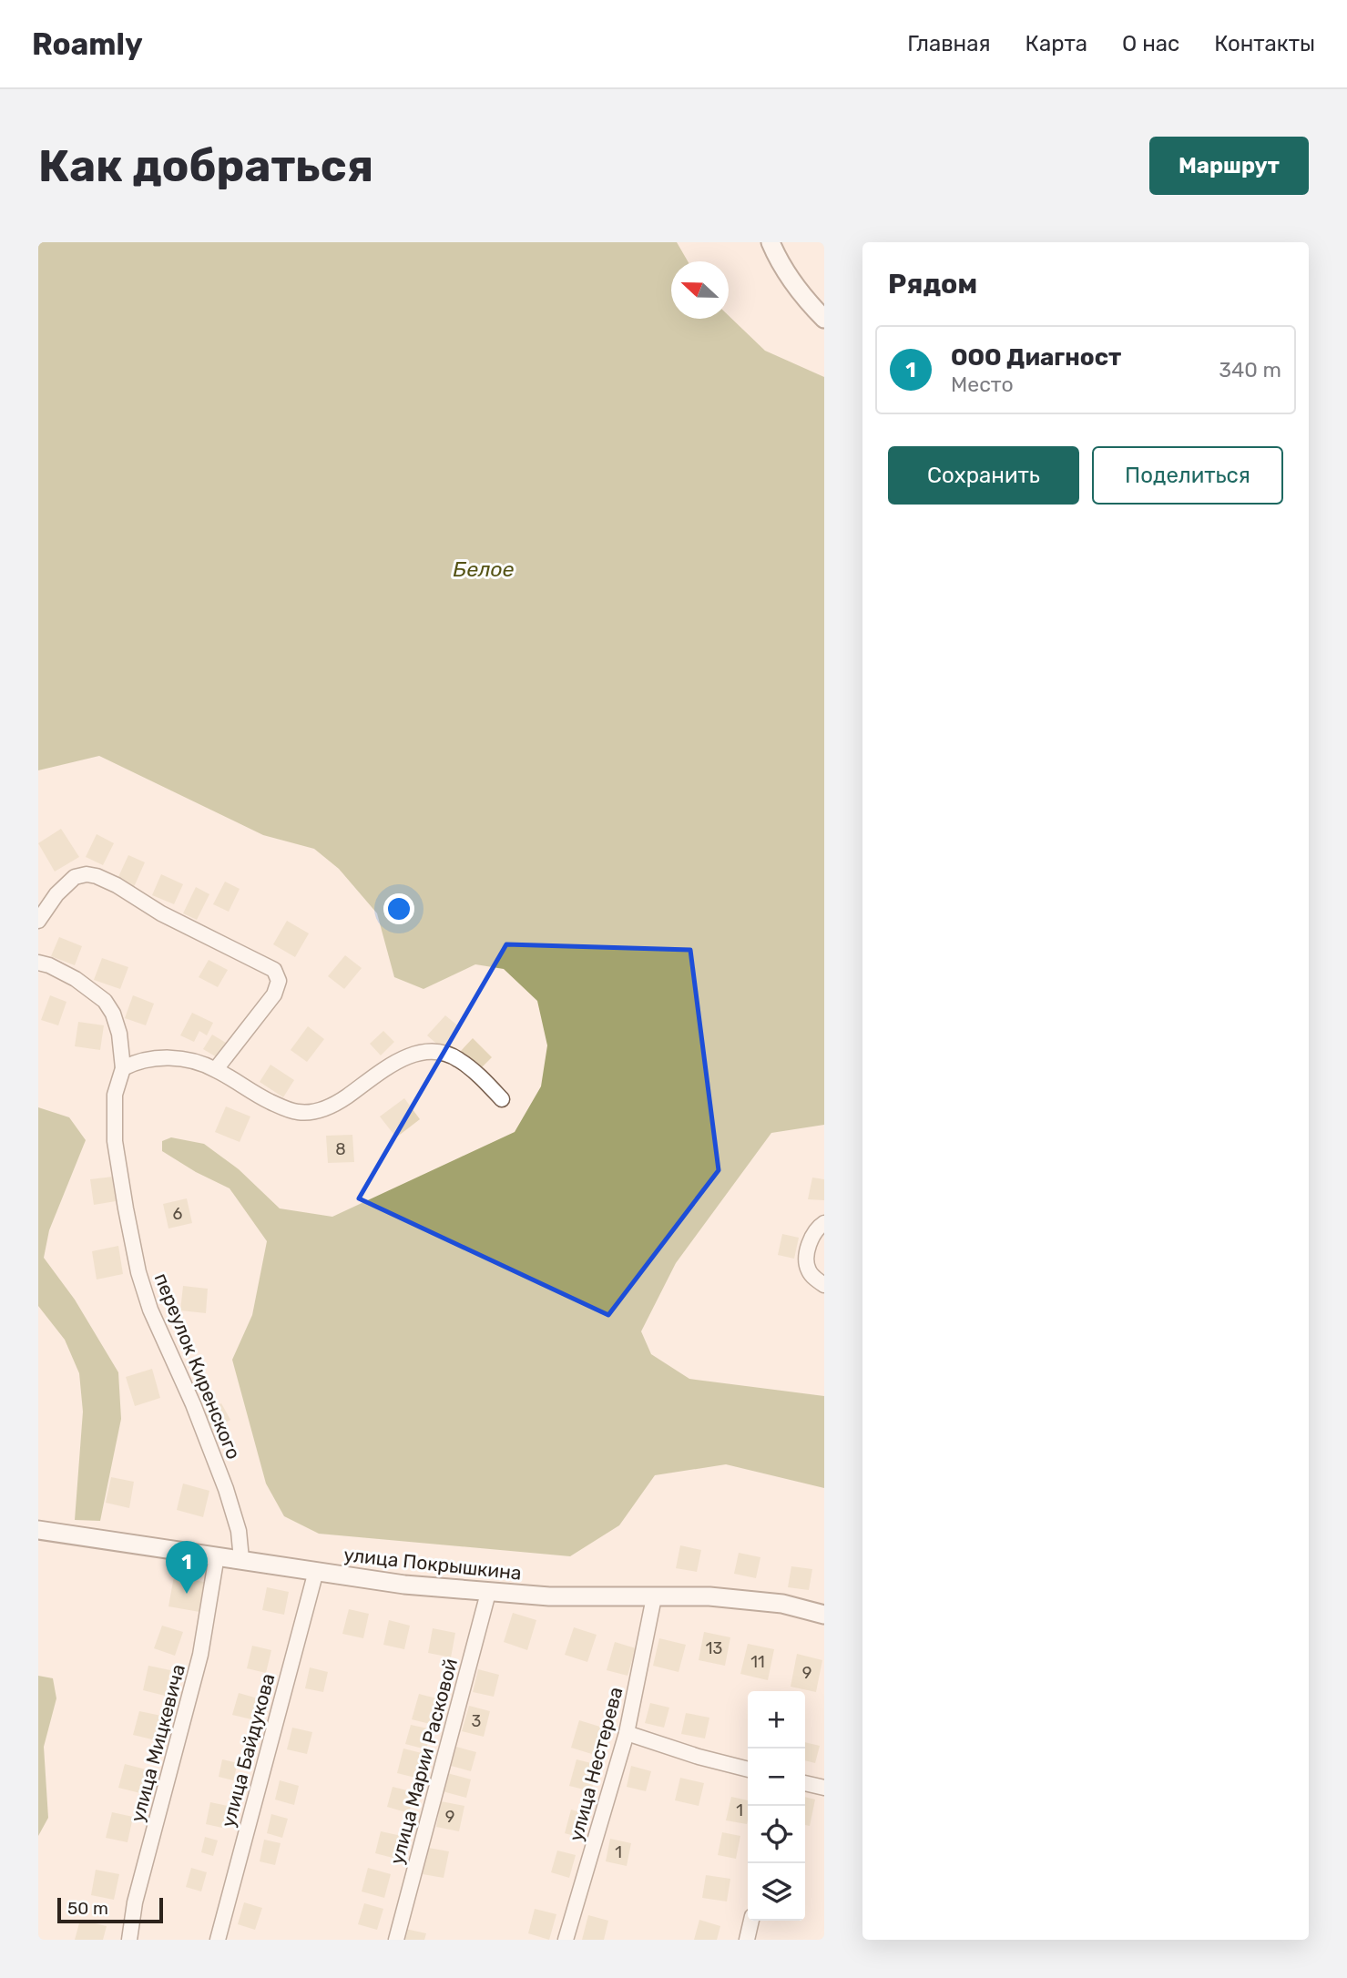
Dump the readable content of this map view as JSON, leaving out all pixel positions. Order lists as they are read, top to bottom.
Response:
{
  "streets": {
    "street": [
      "переулок Киренского",
      "улица Покрышкина",
      "улица Мицкевича",
      "улица Байдукова",
      "улица Марии Расковой",
      "улица Нестерева"
    ]
  },
  "crossings": [
    ["переулок Киренского", "улица Покрышкина"],
    ["улица Покрышкина", "улица Мицкевича"],
    ["улица Покрышкина", "улица Байдукова"],
    ["улица Покрышкина", "улица Марии Расковой"],
    ["улица Покрышкина", "улица Нестерева"]
  ],
  "water": ["Белое"],
  "house_numbers": [
    "8",
    "6",
    "13",
    "11",
    "9",
    "3",
    "1",
    "9",
    "1"
  ],
  "scale_bar": "50 m",
  "north": "left",
  "page": {
    "header": "Roamly",
    "nav": [
      "Главная",
      "Карта",
      "О нас",
      "Контакты"
    ],
    "buttons": [
      "Маршрут",
      ["Сохранить", "Поделиться"]
    ],
    "title": "Как добраться",
    "heading": "Рядом",
    "list": [
      {
        "mark": "1",
        "name": "ООО Диагност",
        "note": "Место",
        "value": "340 m"
      }
    ],
    "pins": "1",
    "map_buttons": ["+", "−"],
    "scale": "50 m"
  }
}
